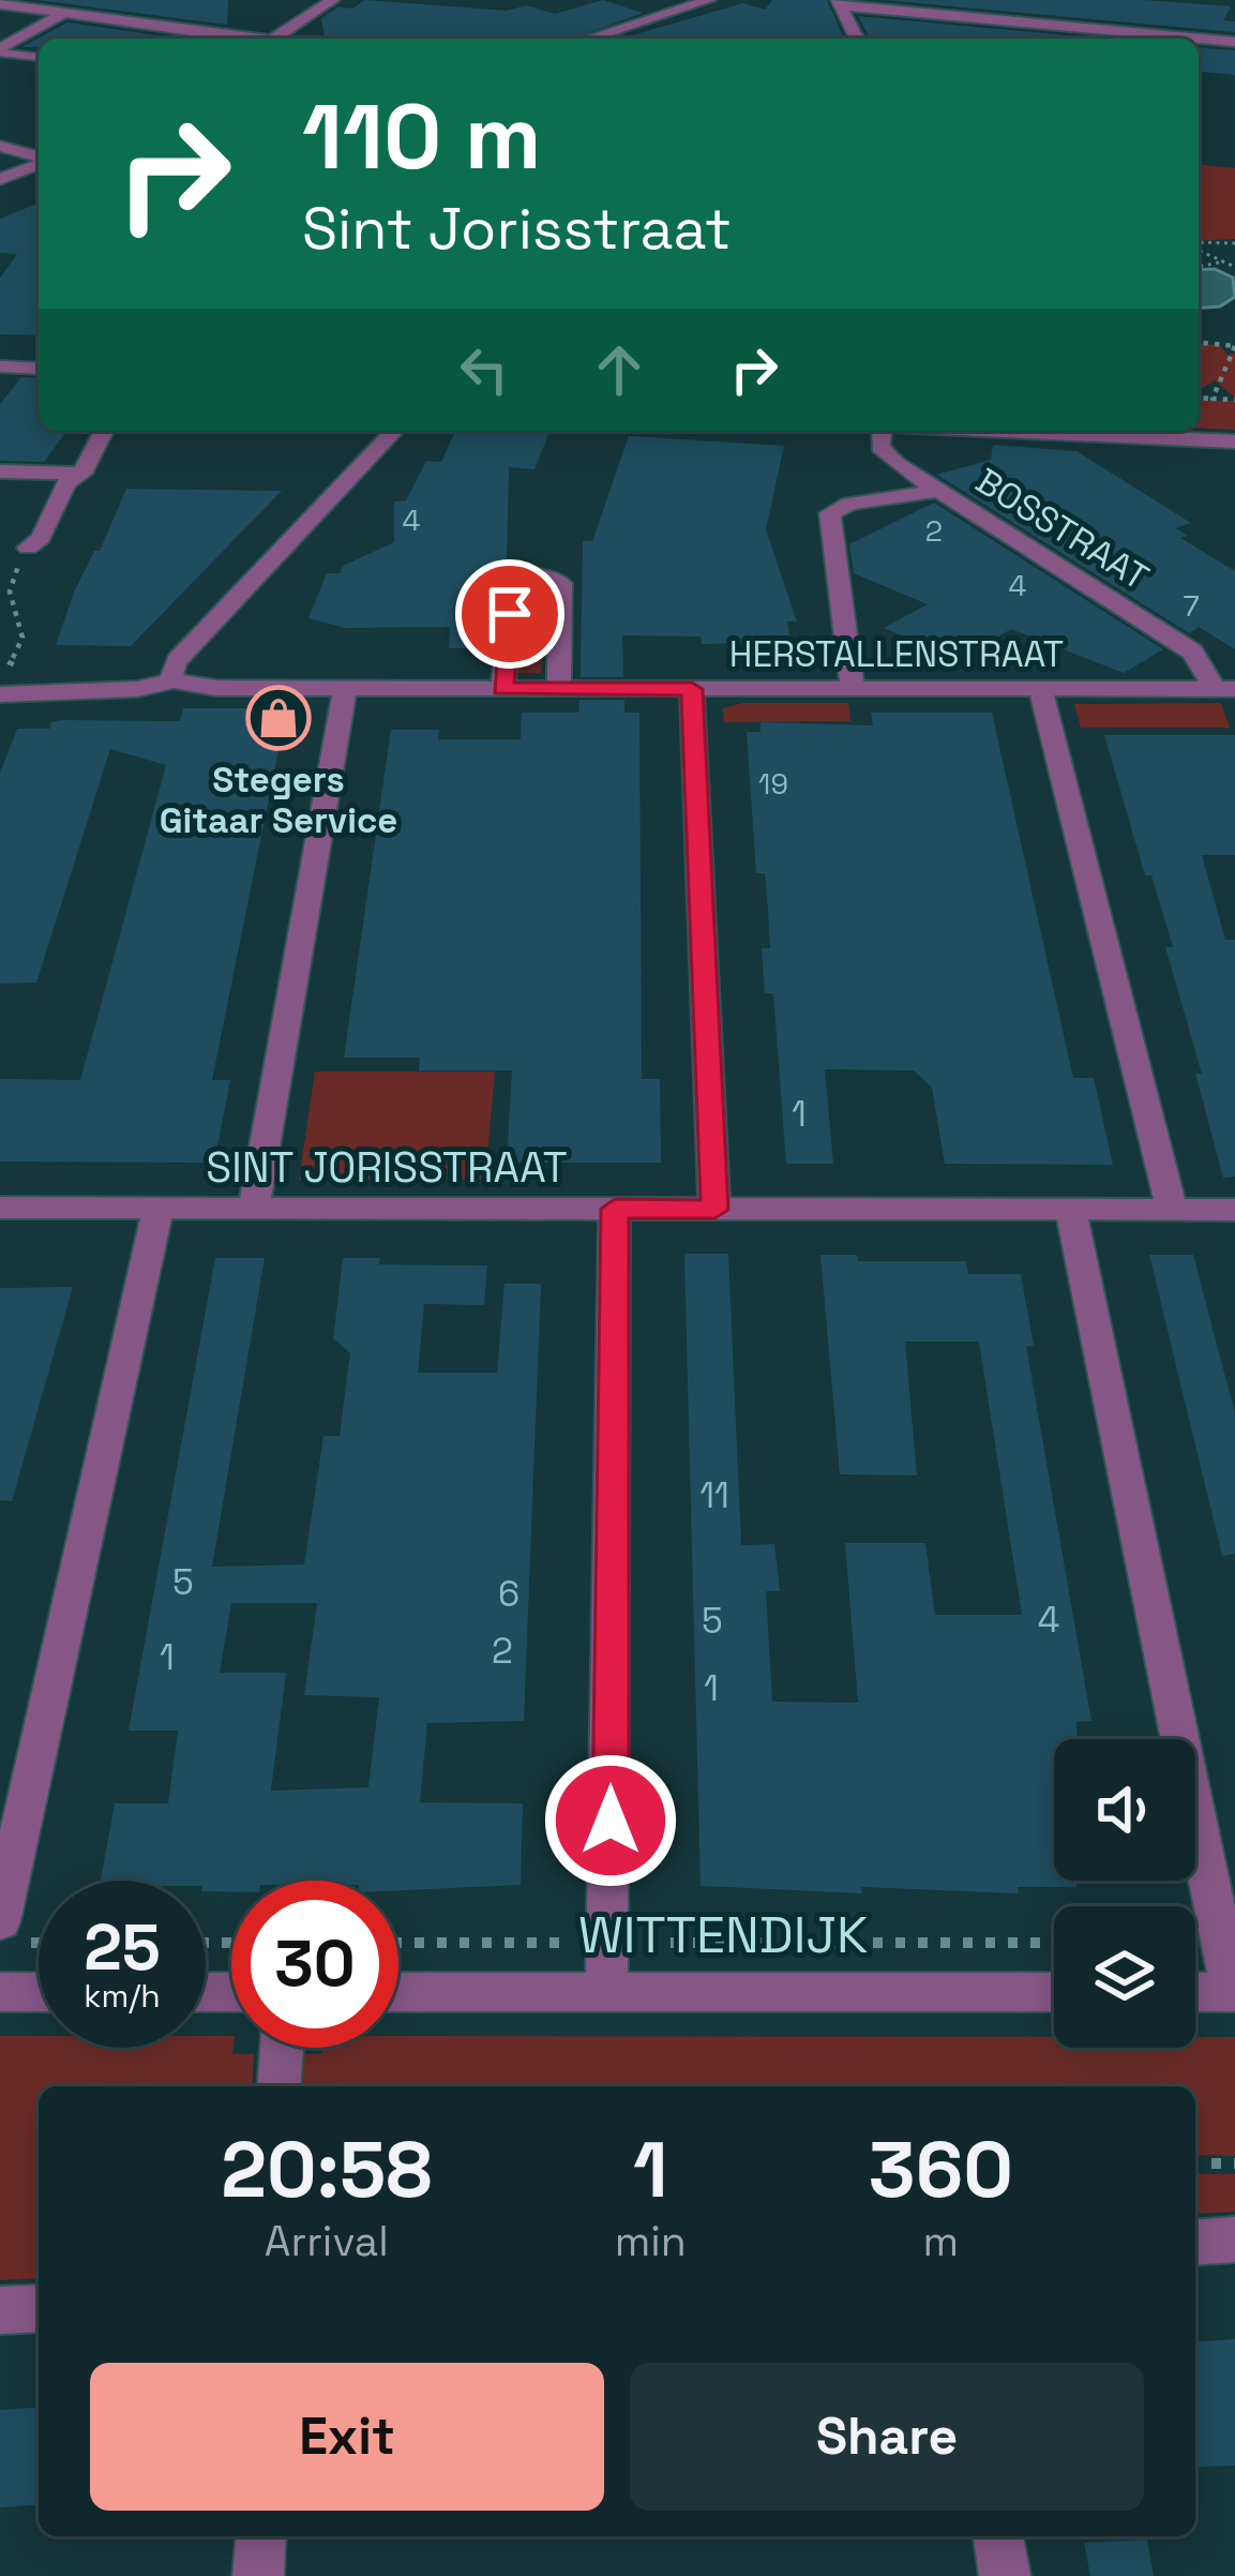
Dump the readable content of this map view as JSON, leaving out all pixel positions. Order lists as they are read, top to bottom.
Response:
{
  "streets": {
    "street": [
      "BOSSTRAAT",
      "HERSTALLENSTRAAT",
      "SINT JORISSTRAAT",
      "WITTENDIJK"
    ]
  },
  "crossings": [
    ["BOSSTRAAT", "HERSTALLENSTRAAT"]
  ],
  "places": {
    "shop": ["Stegers Gitaar Service"]
  },
  "house_numbers": [
    "4",
    "2",
    "4",
    "7",
    "19",
    "1",
    "11",
    "5",
    "6",
    "4",
    "5",
    "2",
    "1",
    "1"
  ],
  "page": {
    "turn": ["110 m", "Sint Jorisstraat"],
    "speed": "25 km/h",
    "limit": "30",
    "eta": [
      "20:58",
      "Arrival",
      "1",
      "min",
      "360",
      "m"
    ],
    "buttons": ["Exit", "Share"]
  }
}
